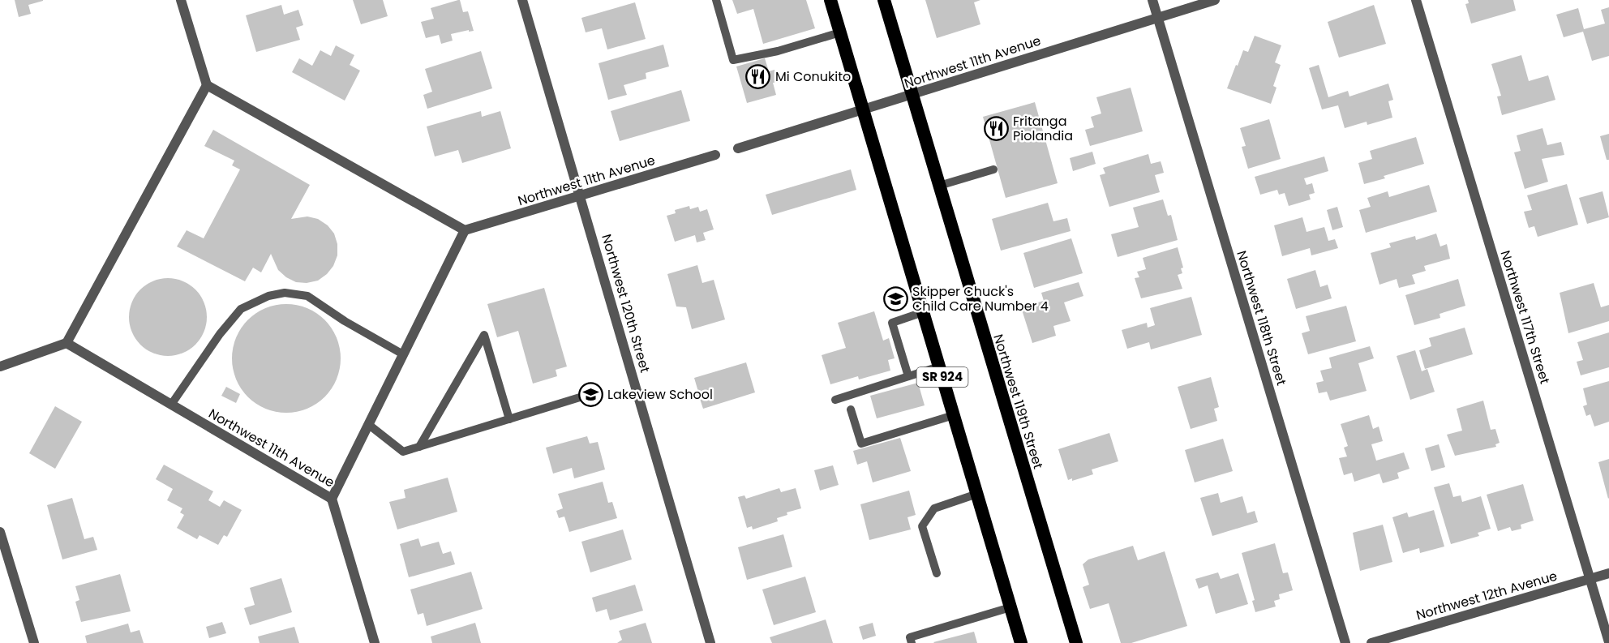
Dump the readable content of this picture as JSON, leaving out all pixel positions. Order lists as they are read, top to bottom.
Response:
{
  "streets": {
    "highway": ["SR 924", "Northwest 119th Street"],
    "street": [
      "Northwest 11th Avenue",
      "Northwest 120th Street",
      "Northwest 117th Street",
      "Northwest 118th Street",
      "Northwest 12th Avenue"
    ]
  },
  "crossings": [
    ["Northwest 11th Avenue", "Northwest 120th Street"],
    ["Northwest 11th Avenue", "Northwest 118th Street"],
    ["Northwest 11th Avenue", "SR 924"],
    ["Northwest 11th Avenue", "Northwest 119th Street"],
    ["Northwest 117th Street", "Northwest 12th Avenue"]
  ],
  "places": {
    "restaurant": ["Mi Conukito", "Fritanga Piolandia"],
    "school or university": ["Skipper Chuck's Child Care Number 4", "Lakeview School"]
  }
}
